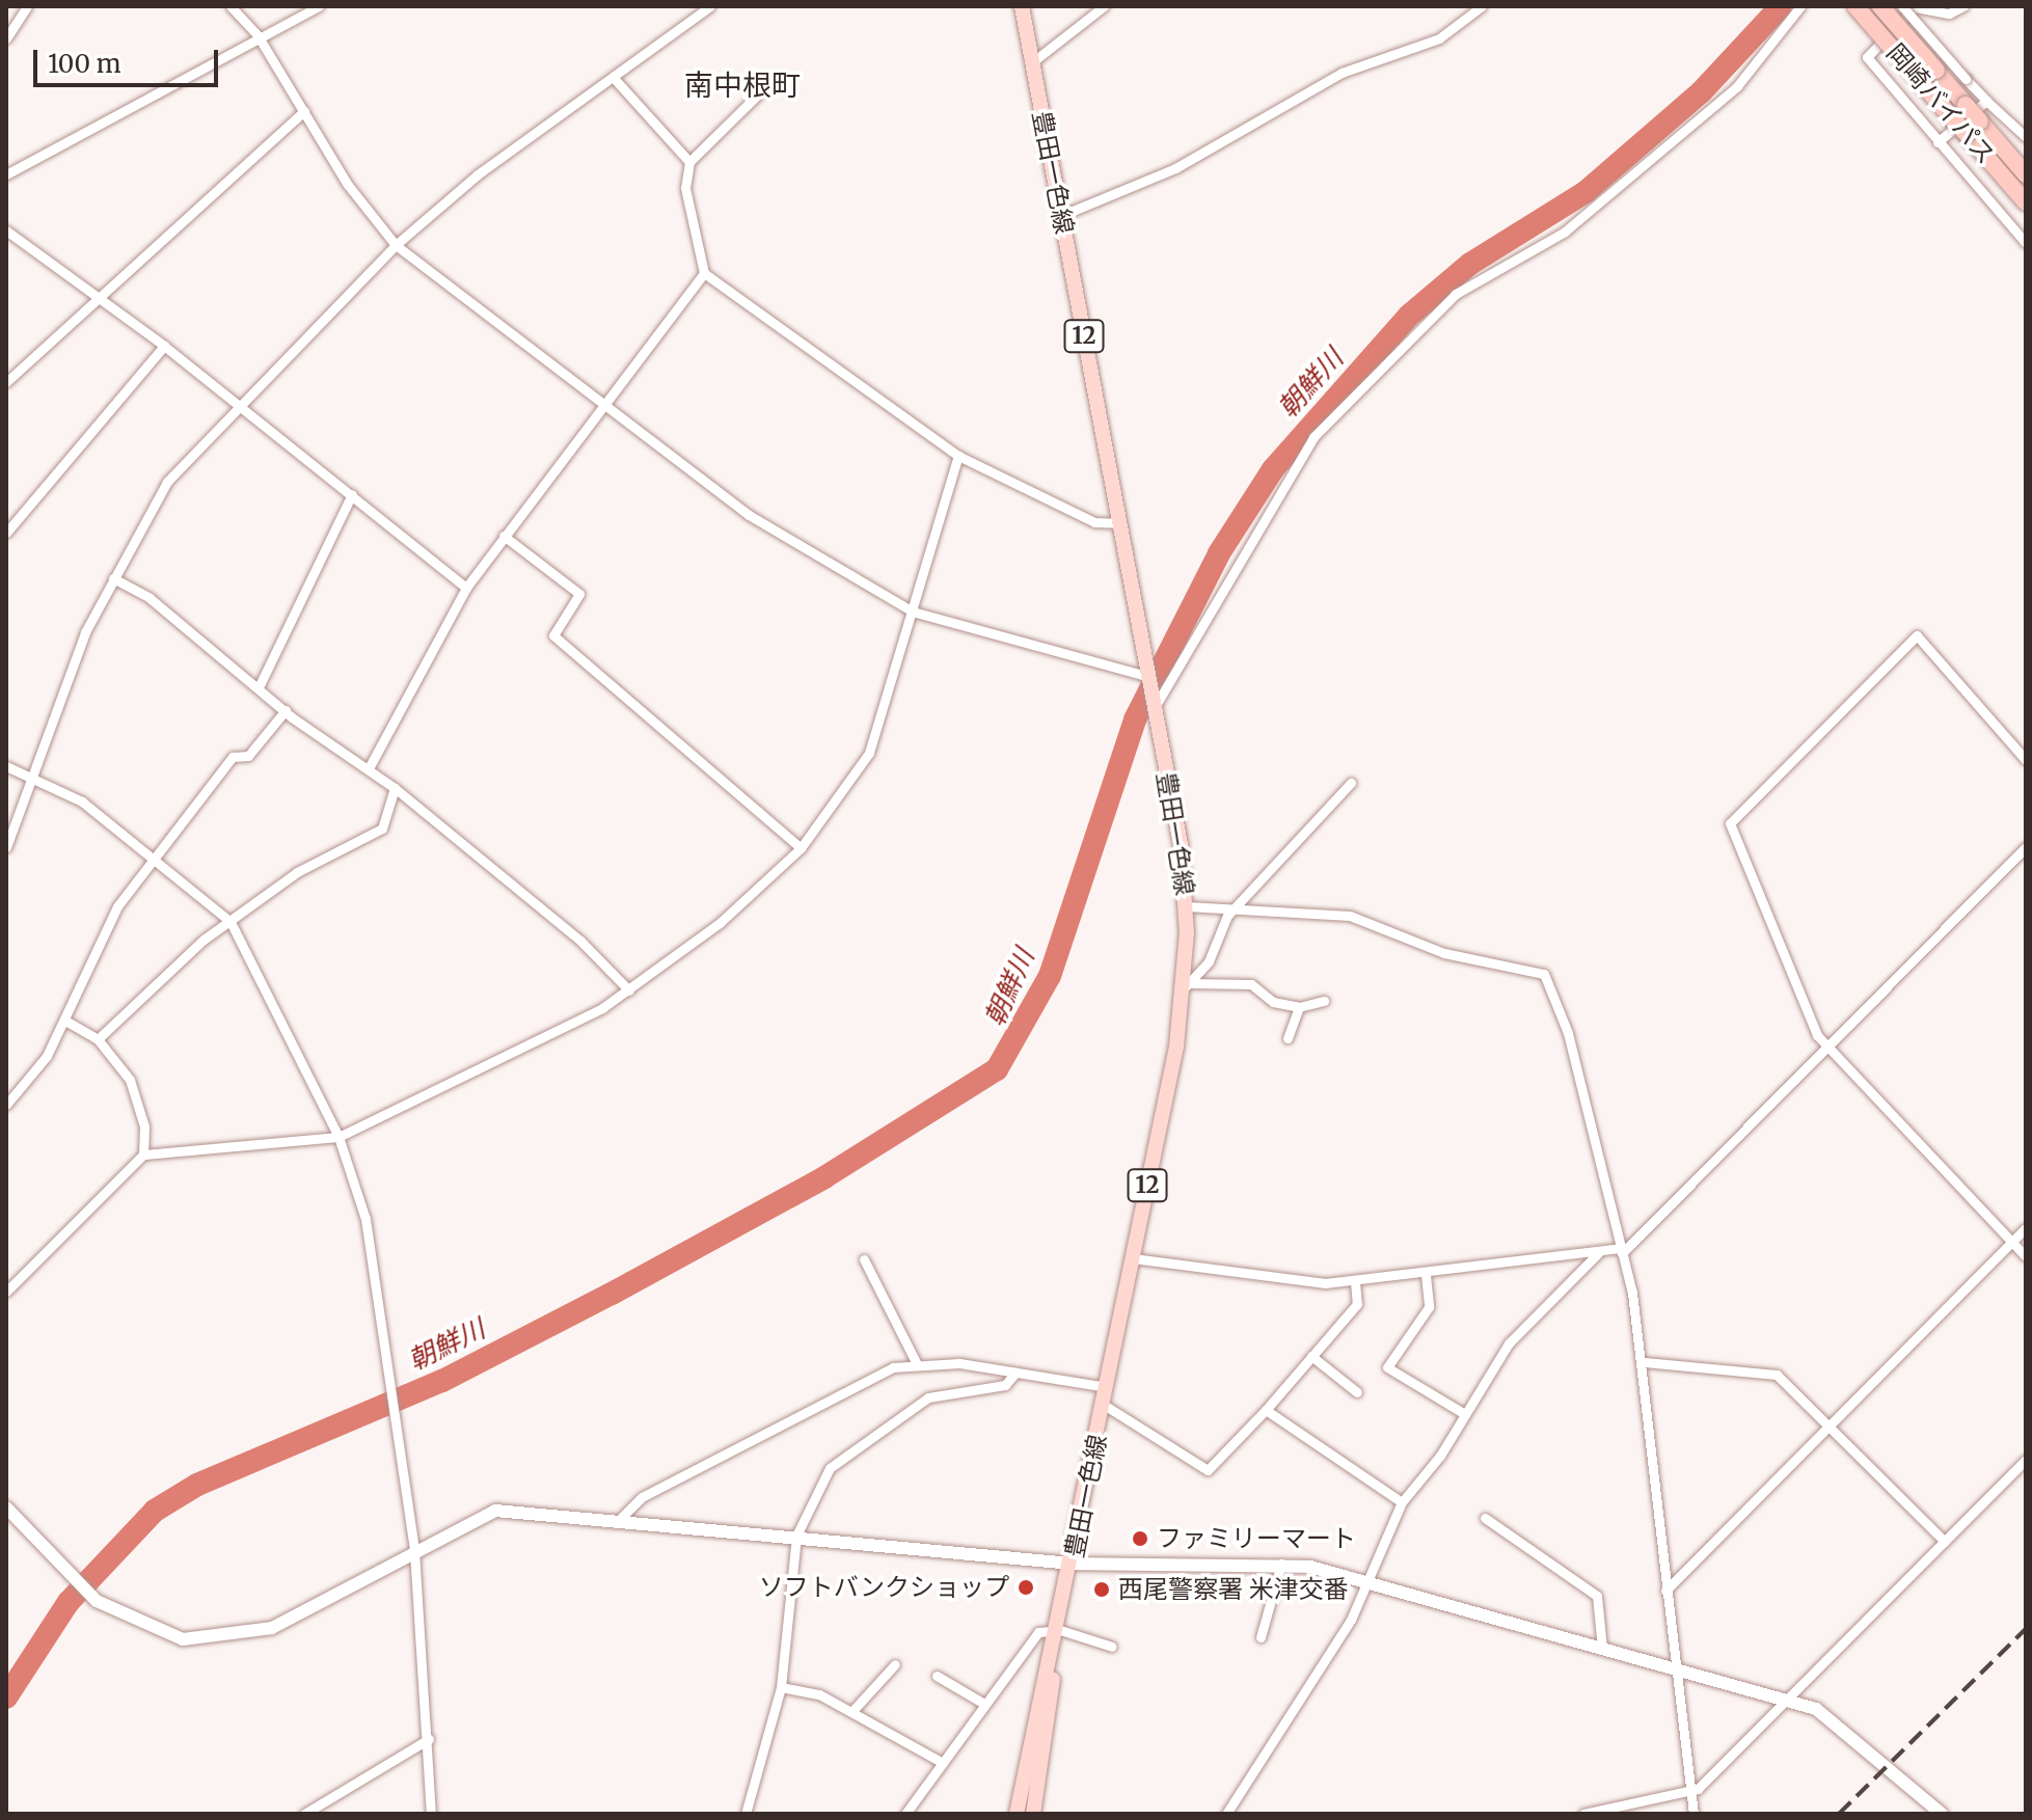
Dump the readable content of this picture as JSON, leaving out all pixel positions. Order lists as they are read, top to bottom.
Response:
{
  "streets": {
    "highway": ["岡崎バイパス"],
    "main road": ["豊田一色線", "12"]
  },
  "districts": ["南中根町"],
  "water": ["朝鮮川"],
  "places": ["ファミリーマート", "ソフトバンクショップ", "西尾警察署 米津交番"],
  "scale_bar": "100 m"
}
